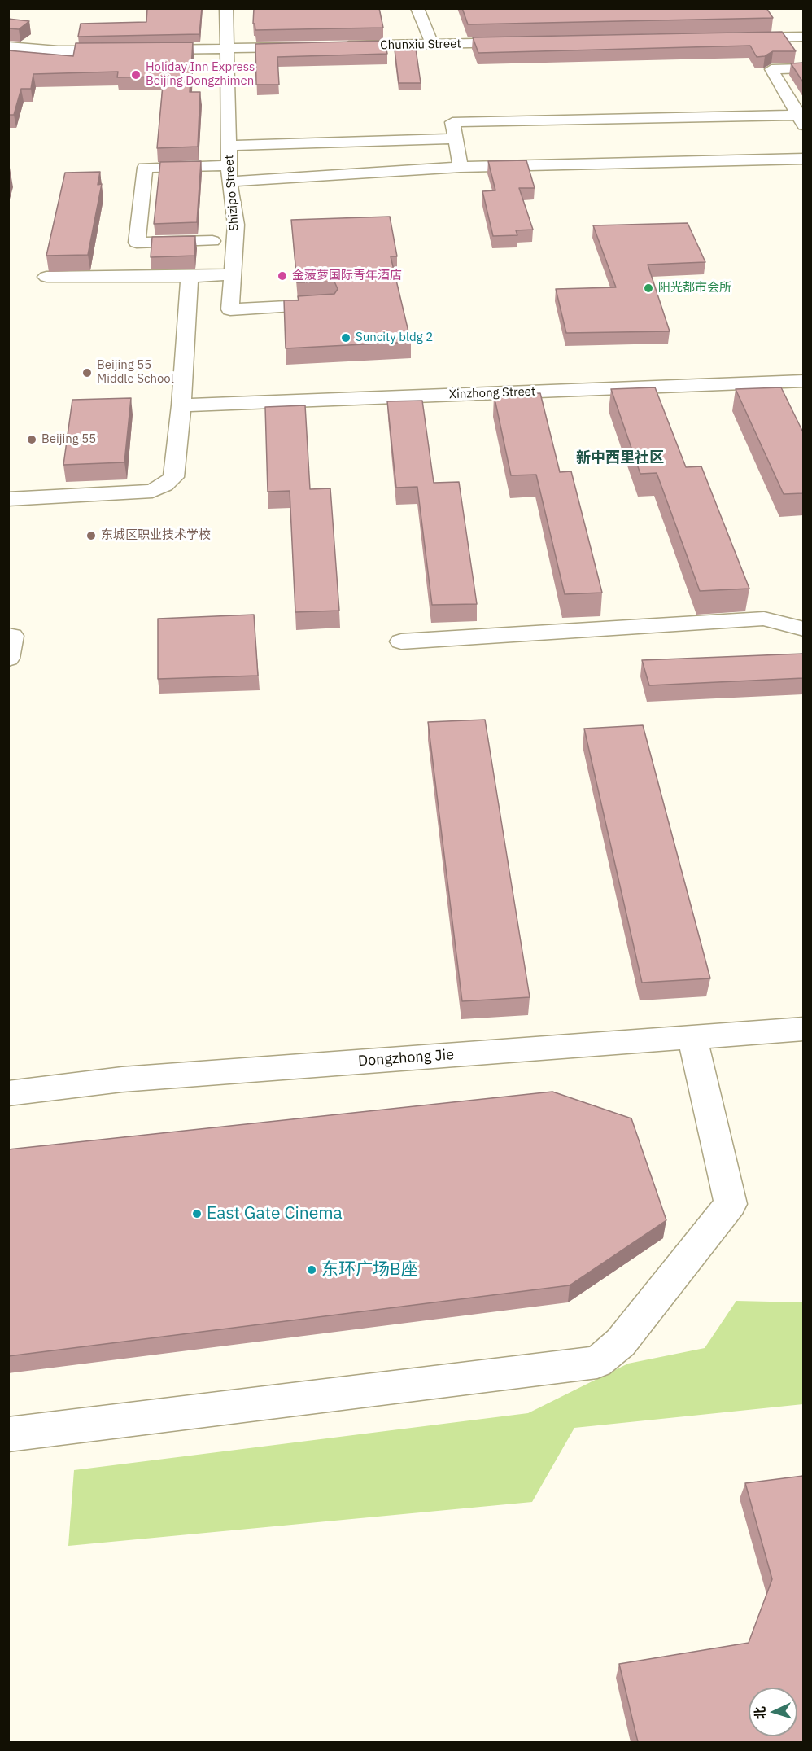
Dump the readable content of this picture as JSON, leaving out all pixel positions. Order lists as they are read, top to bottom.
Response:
{
  "streets": {
    "street": [
      "Chunxiu Street",
      "Shizipo Street",
      "Xinzhong Street",
      "Dongzhong Jie"
    ]
  },
  "districts": ["新中西里社区"],
  "places": [
    "Holiday Inn Express Beijing Dongzhimen",
    "金菠萝国际青年酒店",
    "阳光都市会所",
    "Suncity bldg 2",
    "Beijing 55 Middle School",
    "Beijing 55",
    "东城区职业技术学校",
    "East Gate Cinema",
    "东环广场B座"
  ],
  "north": "left"
}
